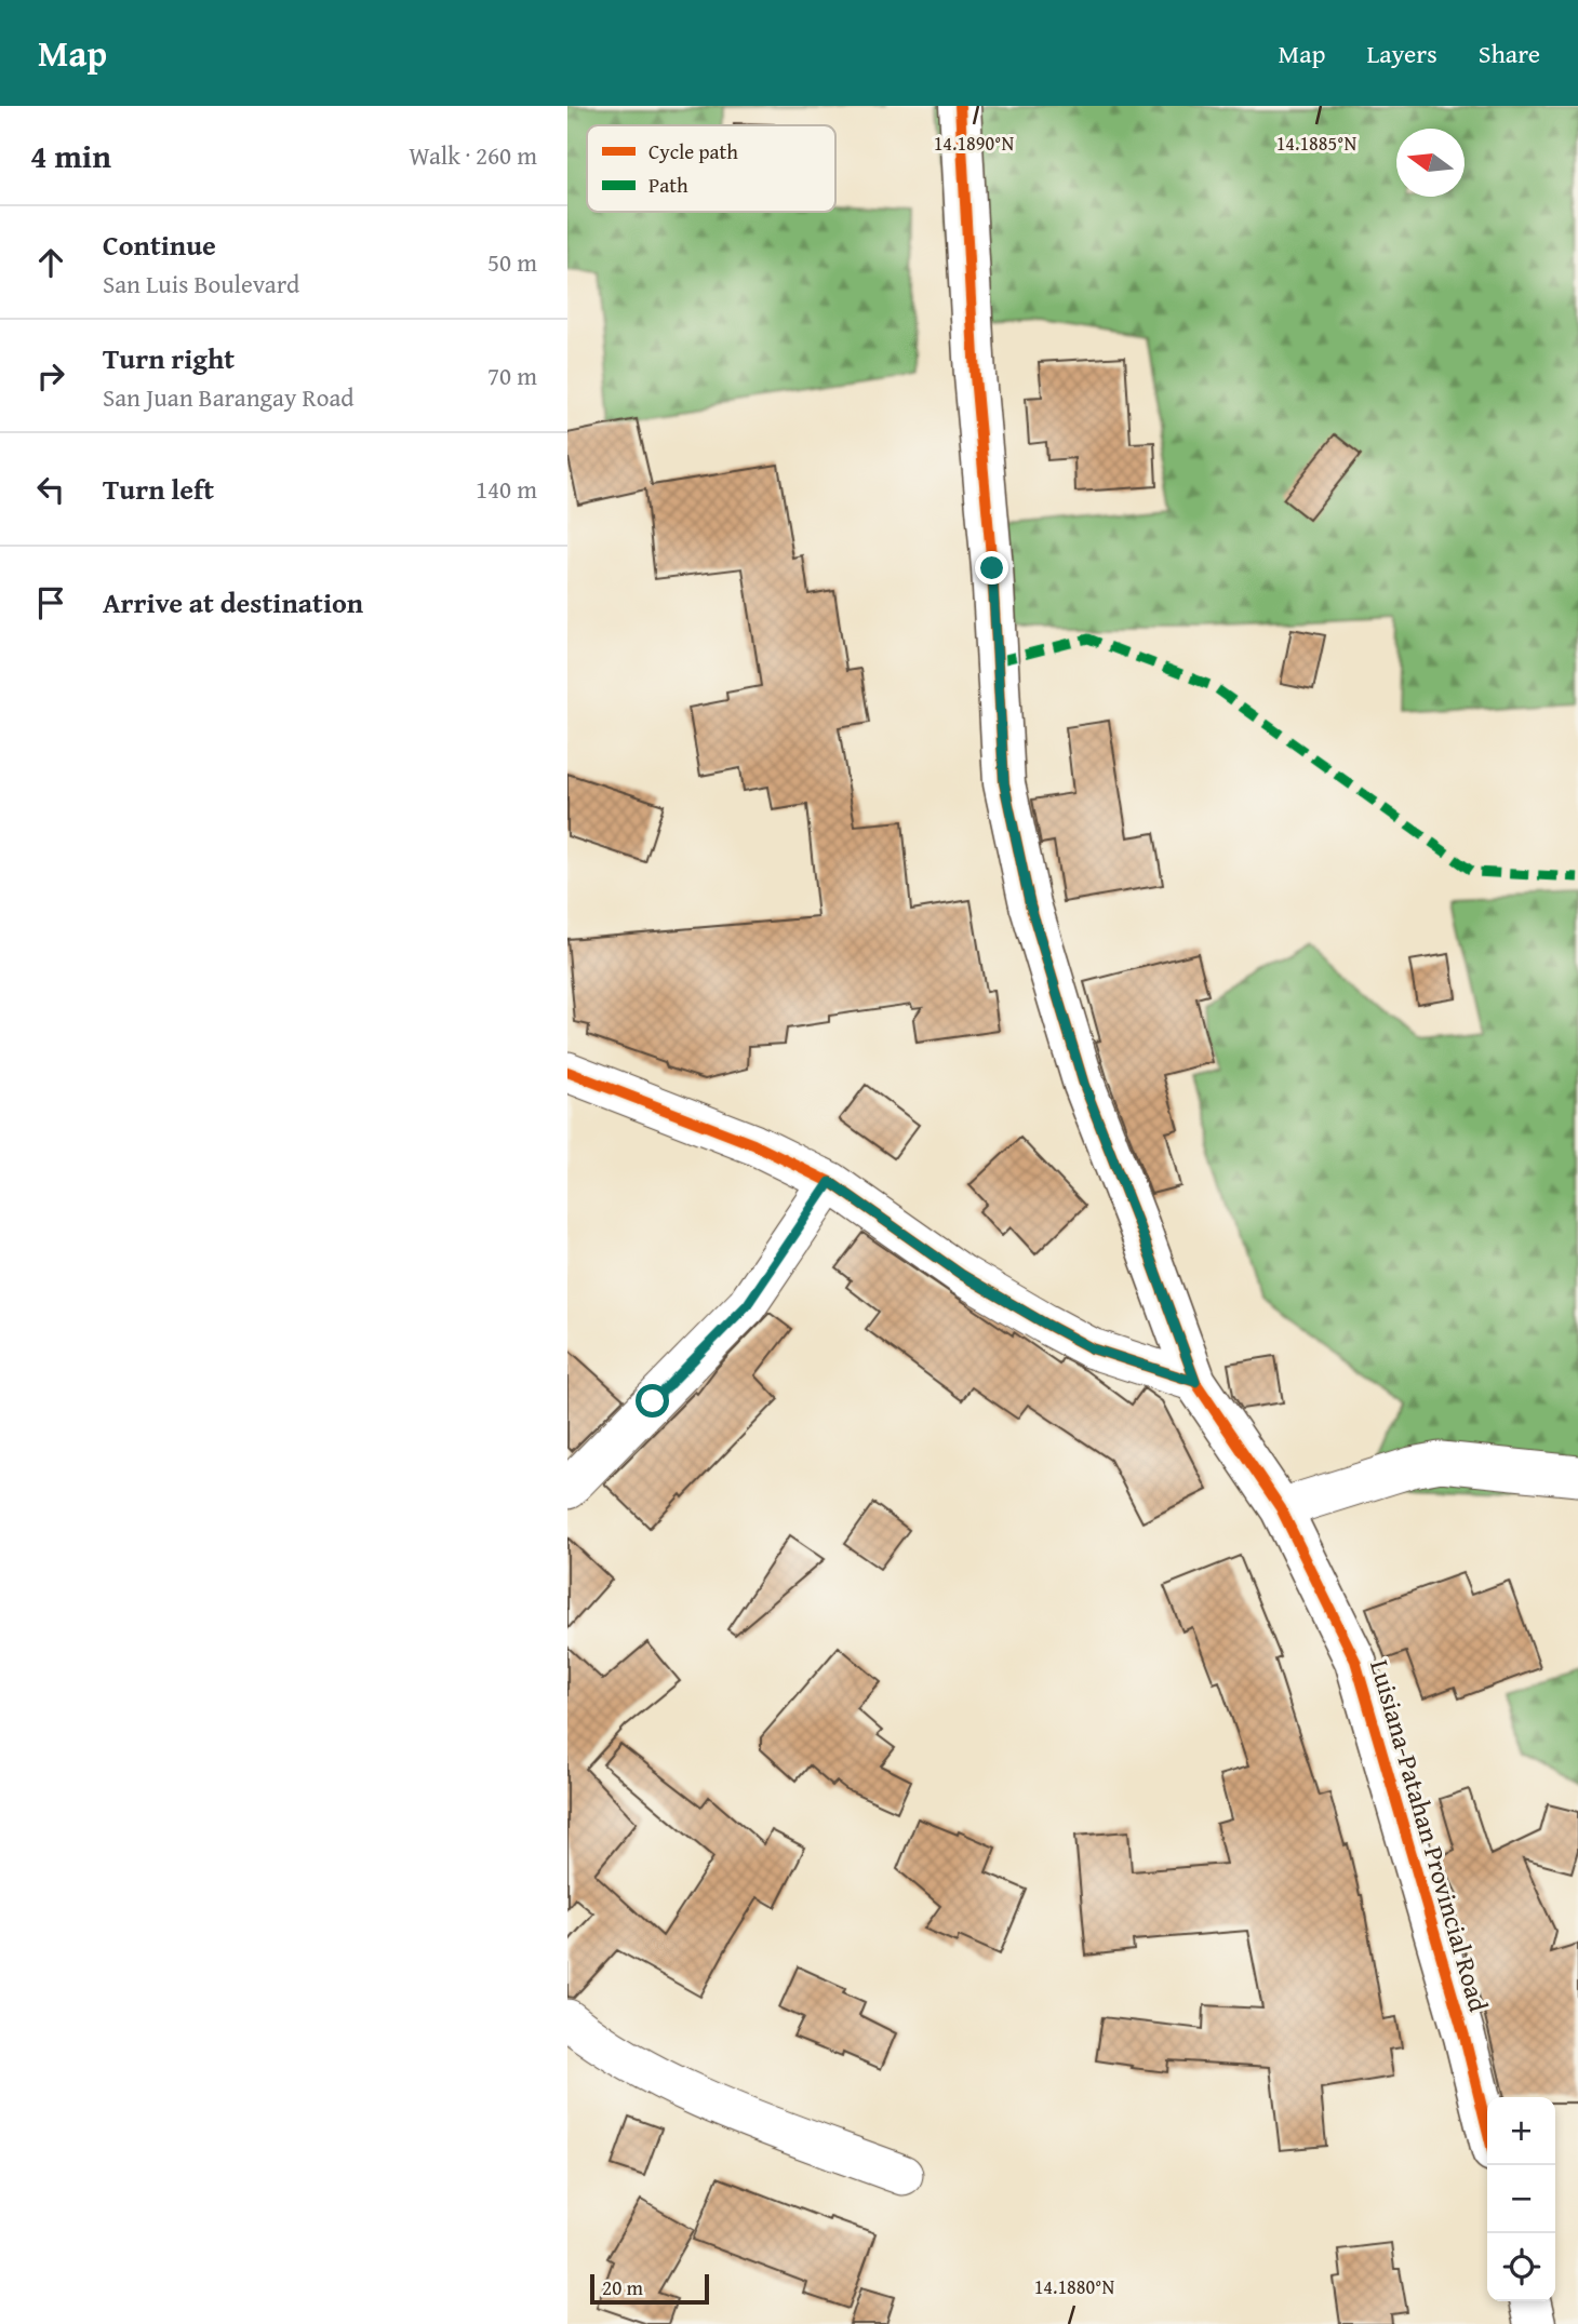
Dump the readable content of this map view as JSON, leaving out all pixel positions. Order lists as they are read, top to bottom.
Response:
{
  "streets": {
    "street": ["Luisiana-Patahan Provincial Road"]
  },
  "legend": ["Cycle path", "Path"],
  "scale_bar": "20 m",
  "north": "left",
  "page": {
    "header": "Map",
    "nav": ["Map", "Layers", "Share"],
    "heading": ["4 min", "Walk · 260 m"],
    "list": [
      ["Continue", "San Luis Boulevard", "50 m"],
      ["Turn right", "San Juan Barangay Road", "70 m"],
      ["Turn left", "140 m"],
      "Arrive at destination"
    ],
    "map_buttons": ["+", "−"],
    "scale": "20 m"
  },
  "coordinates": ["14.1890°N", "14.1885°N", "14.1880°N"]
}
